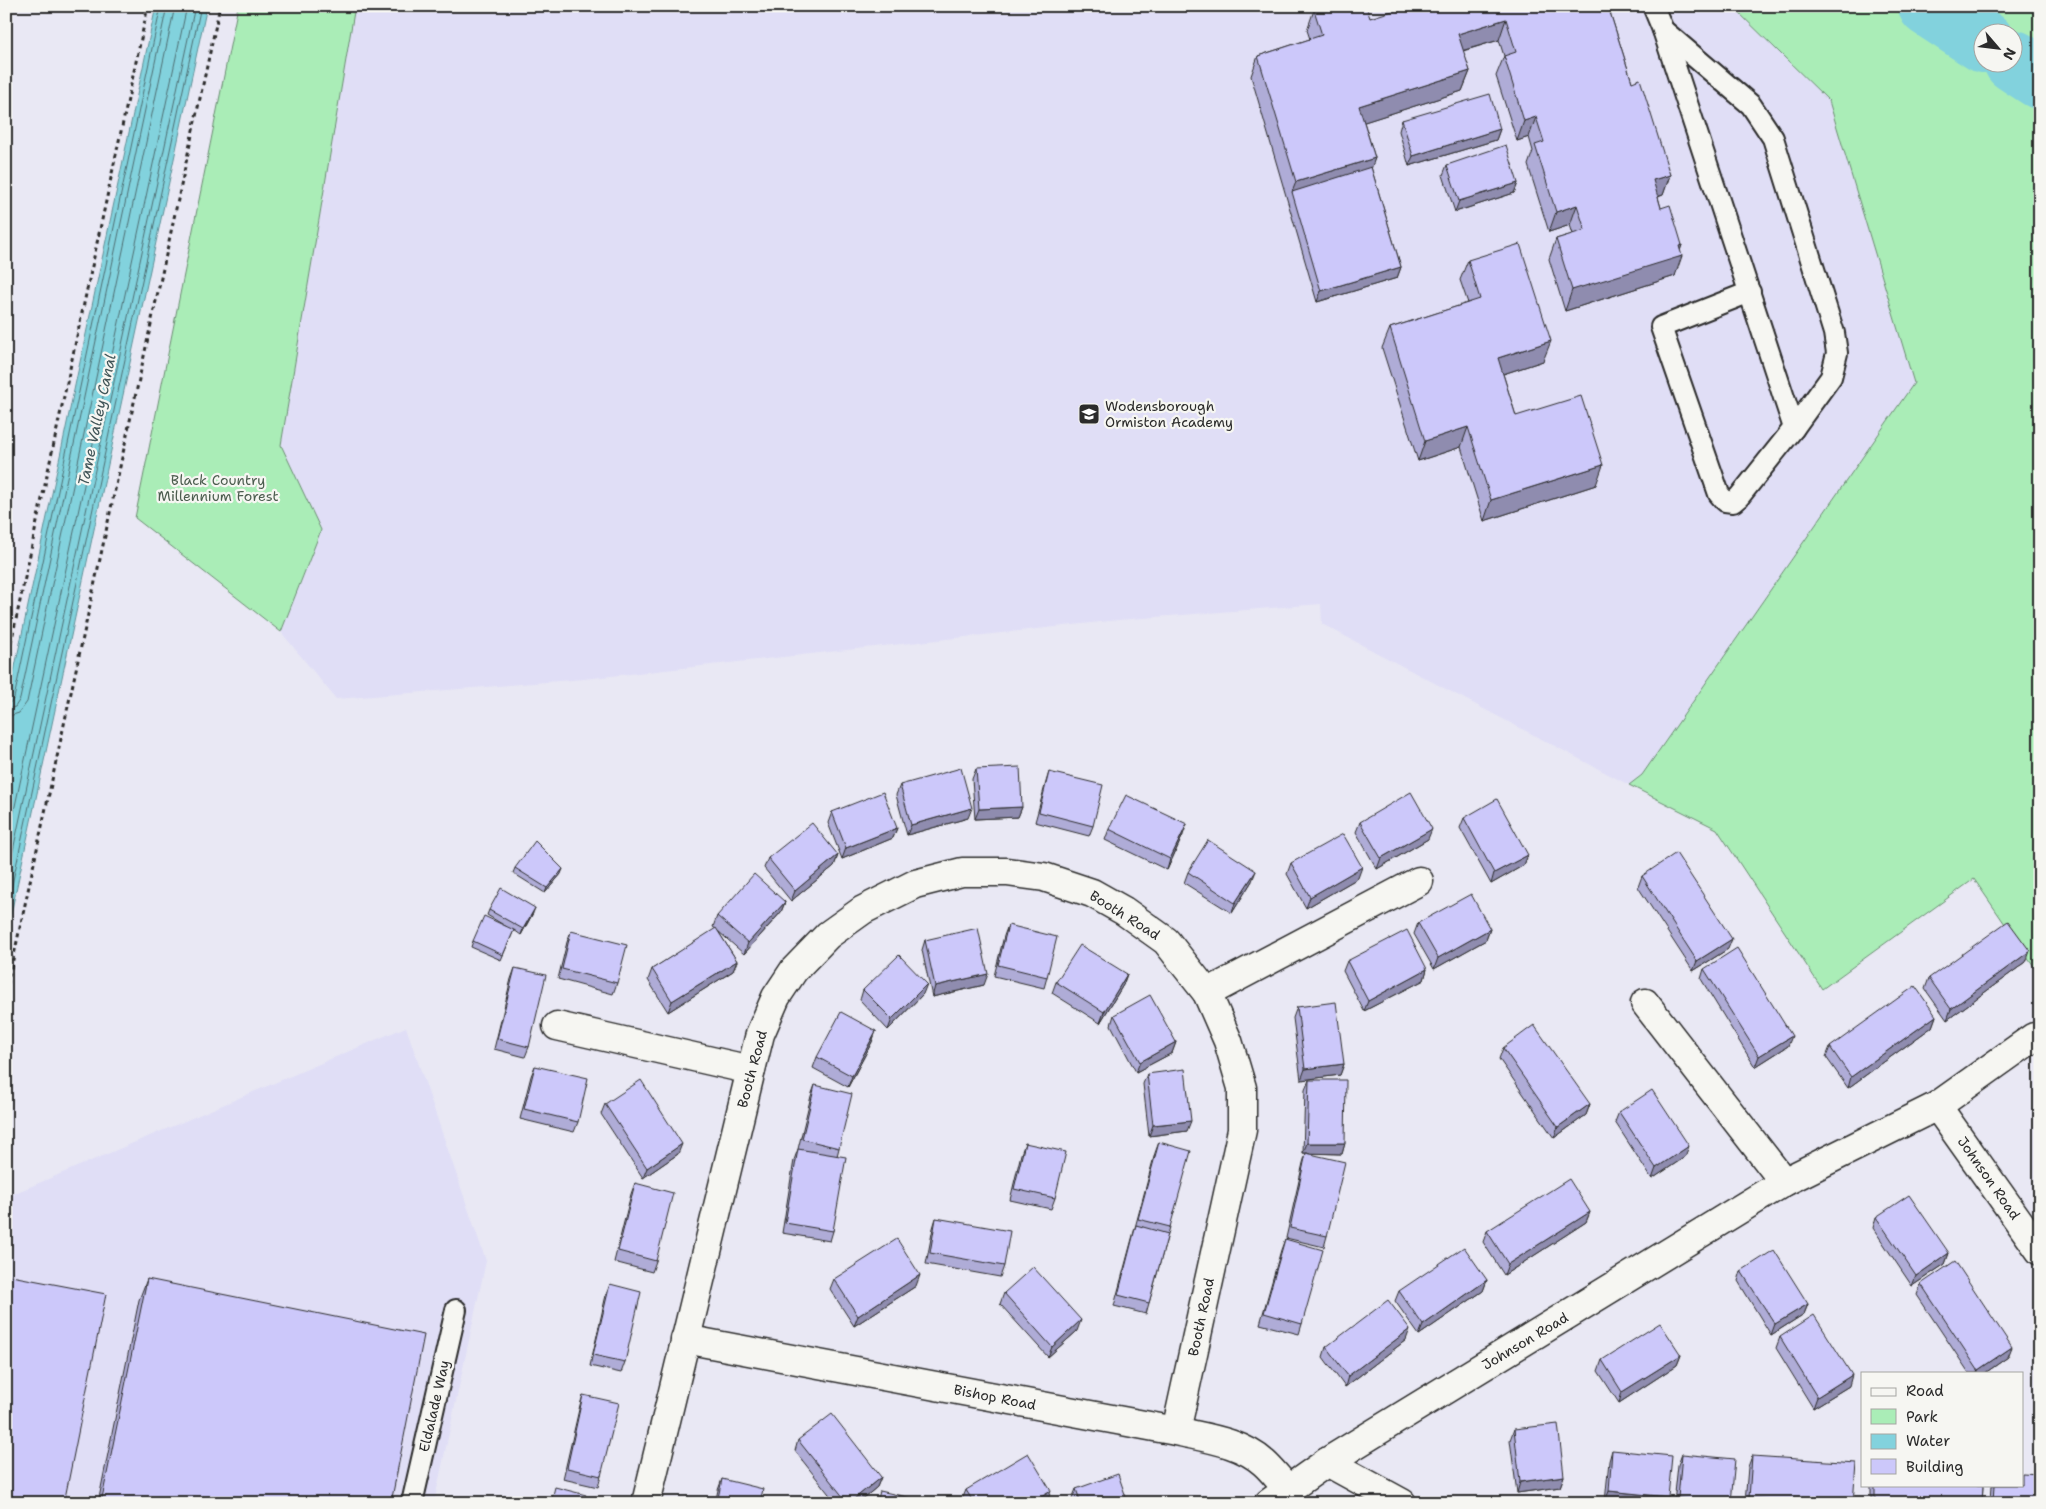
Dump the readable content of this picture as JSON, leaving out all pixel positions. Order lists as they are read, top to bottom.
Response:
{
  "streets": {
    "street": ["Booth Road", "Johnson Road", "Bishop Road"],
    "lane": ["Eldalade Way"]
  },
  "crossings": [
    ["Booth Road", "Bishop Road"],
    ["Johnson Road", "Bishop Road"]
  ],
  "water": ["Tame Valley Canal"],
  "parks": ["Black Country Millennium Forest"],
  "places": {
    "school or university": ["Wodensborough Ormiston Academy"]
  },
  "legend": [
    "Road",
    "Park",
    "Water",
    "Building"
  ],
  "north": "bottom right"
}
